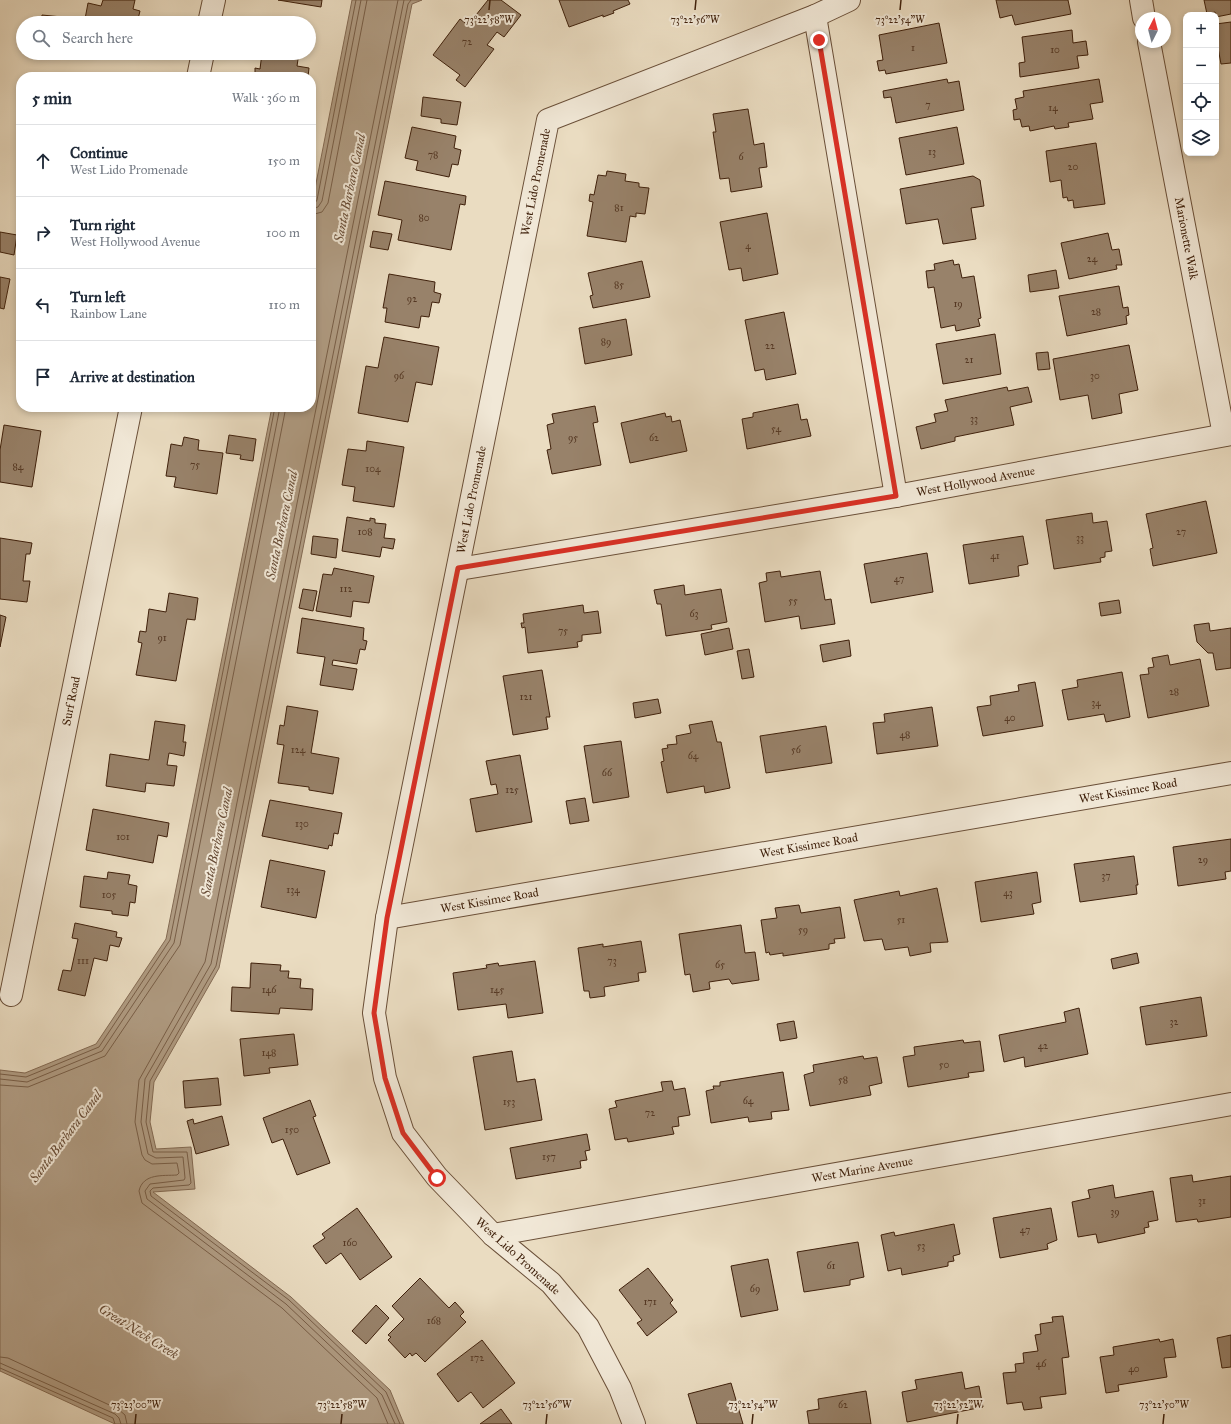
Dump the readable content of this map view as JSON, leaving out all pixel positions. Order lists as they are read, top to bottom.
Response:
{
  "streets": {
    "street": [
      "West Lido Promenade",
      "Marionette Walk",
      "West Hollywood Avenue",
      "Surf Road",
      "West Kissimee Road",
      "West Marine Avenue"
    ]
  },
  "crossings": [
    ["West Lido Promenade", "West Hollywood Avenue"],
    ["West Lido Promenade", "West Kissimee Road"],
    ["West Lido Promenade", "West Marine Avenue"],
    ["Marionette Walk", "West Hollywood Avenue"]
  ],
  "water": ["Santa Barbara Canal", "Great Neck Creek"],
  "house_numbers": [
    "72",
    "1",
    "10",
    "7",
    "14",
    "13",
    "78",
    "6",
    "20",
    "81",
    "80",
    "4",
    "24",
    "85",
    "92",
    "19",
    "28",
    "89",
    "22",
    "21",
    "96",
    "30",
    "33",
    "54",
    "95",
    "62",
    "75",
    "84",
    "104",
    "108",
    "27",
    "33",
    "41",
    "47",
    "112",
    "55",
    "63",
    "75",
    "91",
    "28",
    "121",
    "34",
    "40",
    "48",
    "124",
    "56",
    "64",
    "66",
    "125",
    "130",
    "101",
    "29",
    "37",
    "134",
    "43",
    "105",
    "51",
    "59",
    "111",
    "73",
    "65",
    "146",
    "145",
    "32",
    "42",
    "148",
    "50",
    "58",
    "64",
    "153",
    "72",
    "150",
    "157",
    "31",
    "39",
    "47",
    "160",
    "53",
    "61",
    "69",
    "171",
    "168",
    "172",
    "46",
    "40",
    "62"
  ],
  "north": "top",
  "page": {
    "map_buttons": ["+", "−"],
    "search": "Search here",
    "heading": ["5 min", "Walk · 360 m"],
    "list": [
      ["Continue", "West Lido Promenade", "150 m"],
      ["Turn right", "West Hollywood Avenue", "100 m"],
      ["Turn left", "Rainbow Lane", "110 m"],
      "Arrive at destination"
    ]
  },
  "coordinates": [
    "73°22'58\"W",
    "73°22'56\"W",
    "73°22'54\"W",
    "73°23'00\"W",
    "73°22'52\"W",
    "73°22'50\"W"
  ]
}
